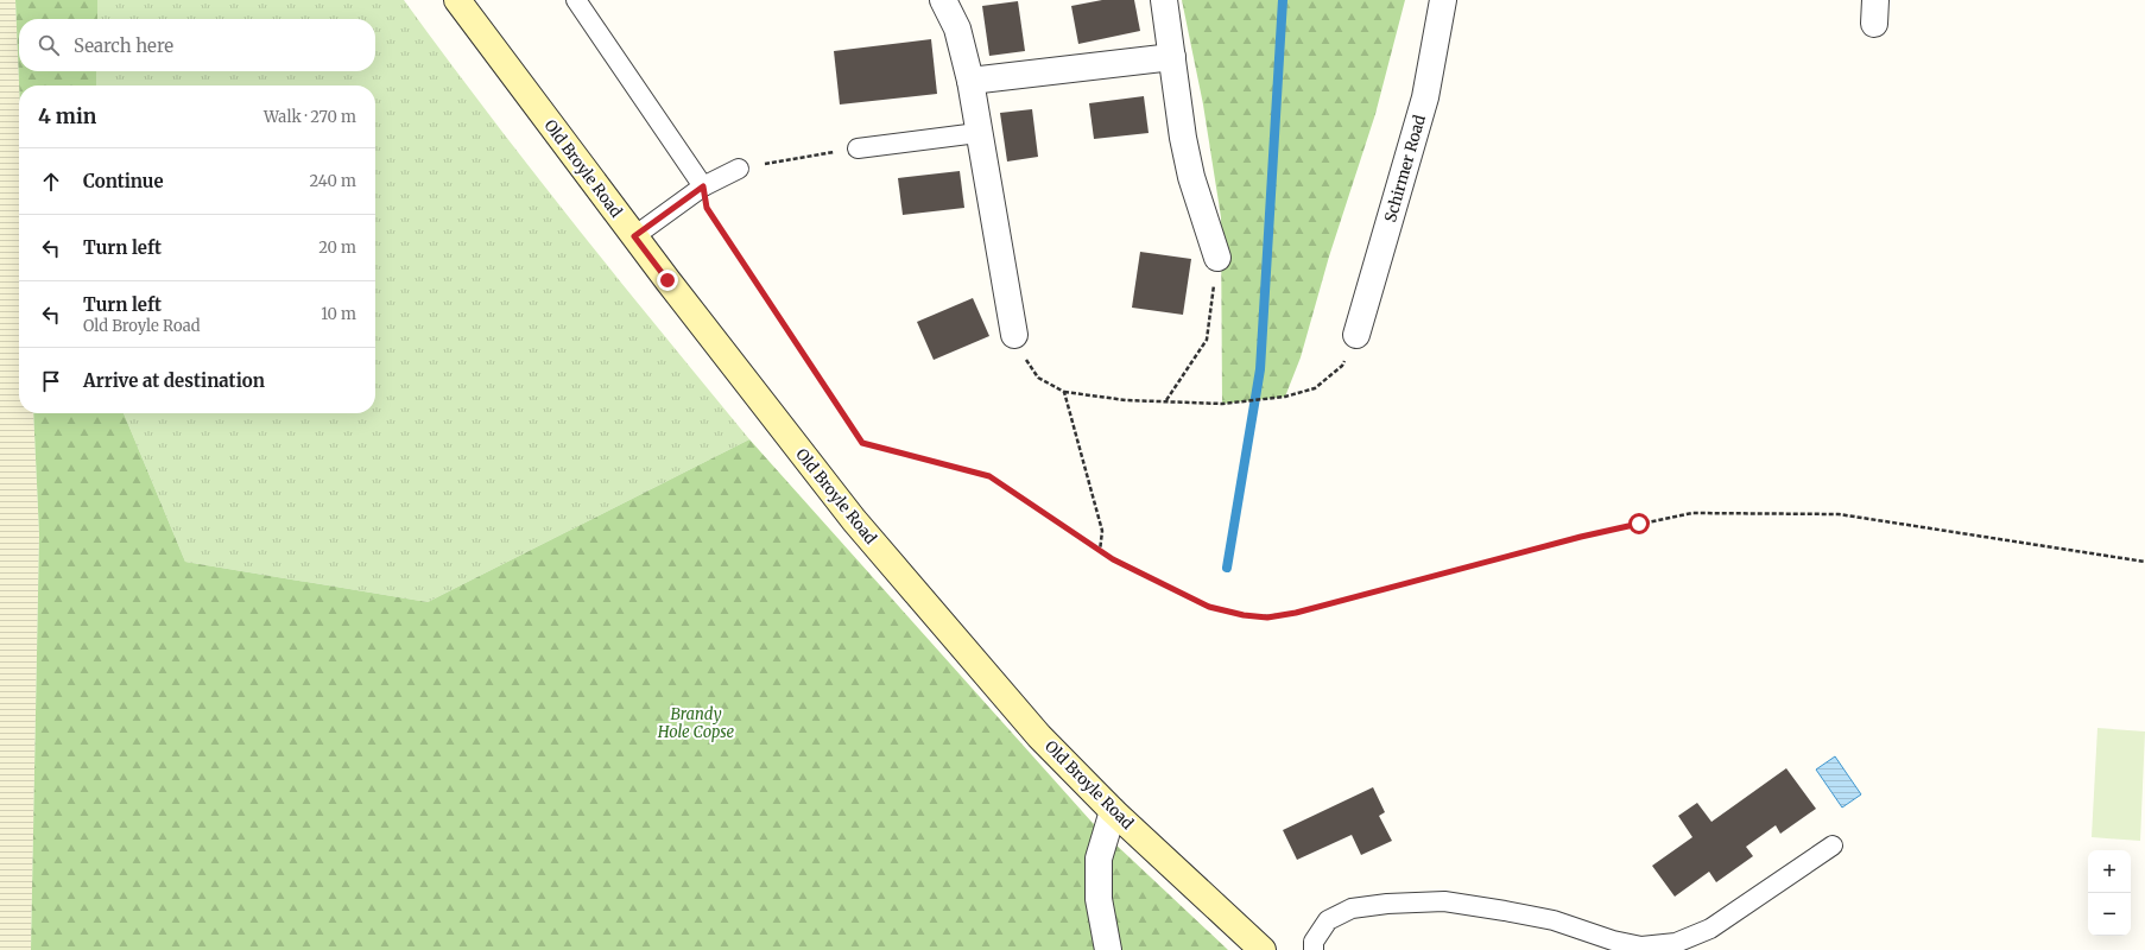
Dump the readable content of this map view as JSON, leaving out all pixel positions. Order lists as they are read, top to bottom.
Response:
{
  "streets": {
    "main road": ["Old Broyle Road"],
    "street": ["Schirmer Road"]
  },
  "parks": ["Brandy Hole Copse"],
  "page": {
    "search": "Search here",
    "heading": ["4 min", "Walk · 270 m"],
    "list": [
      ["Continue", "240 m"],
      ["Turn left", "20 m"],
      ["Turn left", "Old Broyle Road", "10 m"],
      "Arrive at destination"
    ],
    "map_buttons": ["+", "−"]
  }
}
